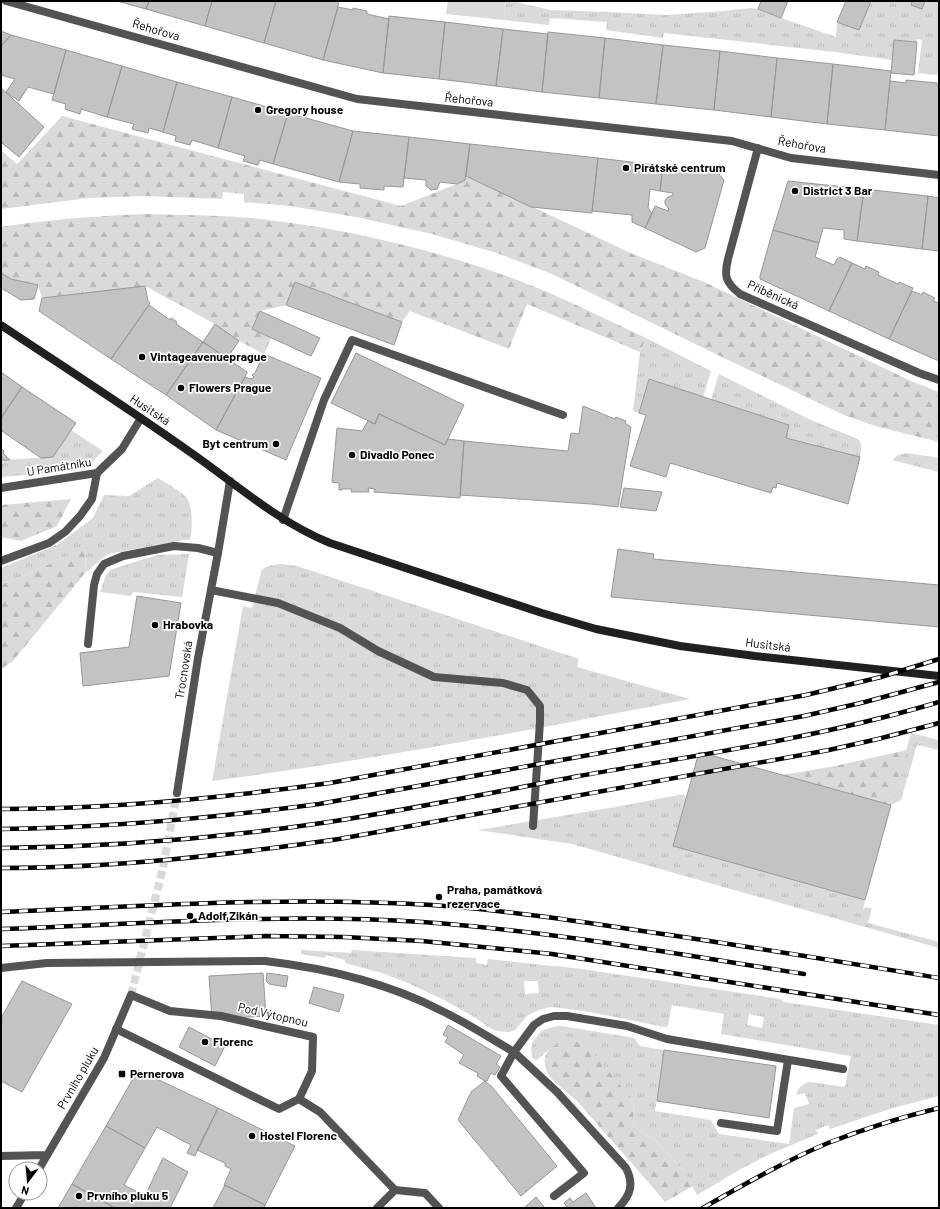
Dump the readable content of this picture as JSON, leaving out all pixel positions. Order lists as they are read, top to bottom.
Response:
{
  "streets": {
    "main road": ["Husitská"],
    "street": [
      "Řehořova",
      "Příběnická",
      "U Památníku",
      "Trocnovská",
      "Pod Výtopnou",
      "Prvního pluku"
    ]
  },
  "crossings": [
    ["Řehořova", "Příběnická"],
    ["Husitská", "U Památníku"],
    ["Husitská", "Trocnovská"],
    ["Pod Výtopnou", "Prvního pluku"]
  ],
  "places": {
    "other": [
      "Gregory house",
      "Pirátské centrum",
      "District 3 Bar",
      "Vintageavenueprague",
      "Flowers Prague",
      "Byt centrum",
      "Divadlo Ponec",
      "Hrabovka",
      "Praha, památková rezervace",
      "Adolf Zikán",
      "Florenc",
      "Hostel Florenc",
      "Prvního pluku 5"
    ],
    "transit": ["Pernerova"]
  },
  "north": "bottom"
}
